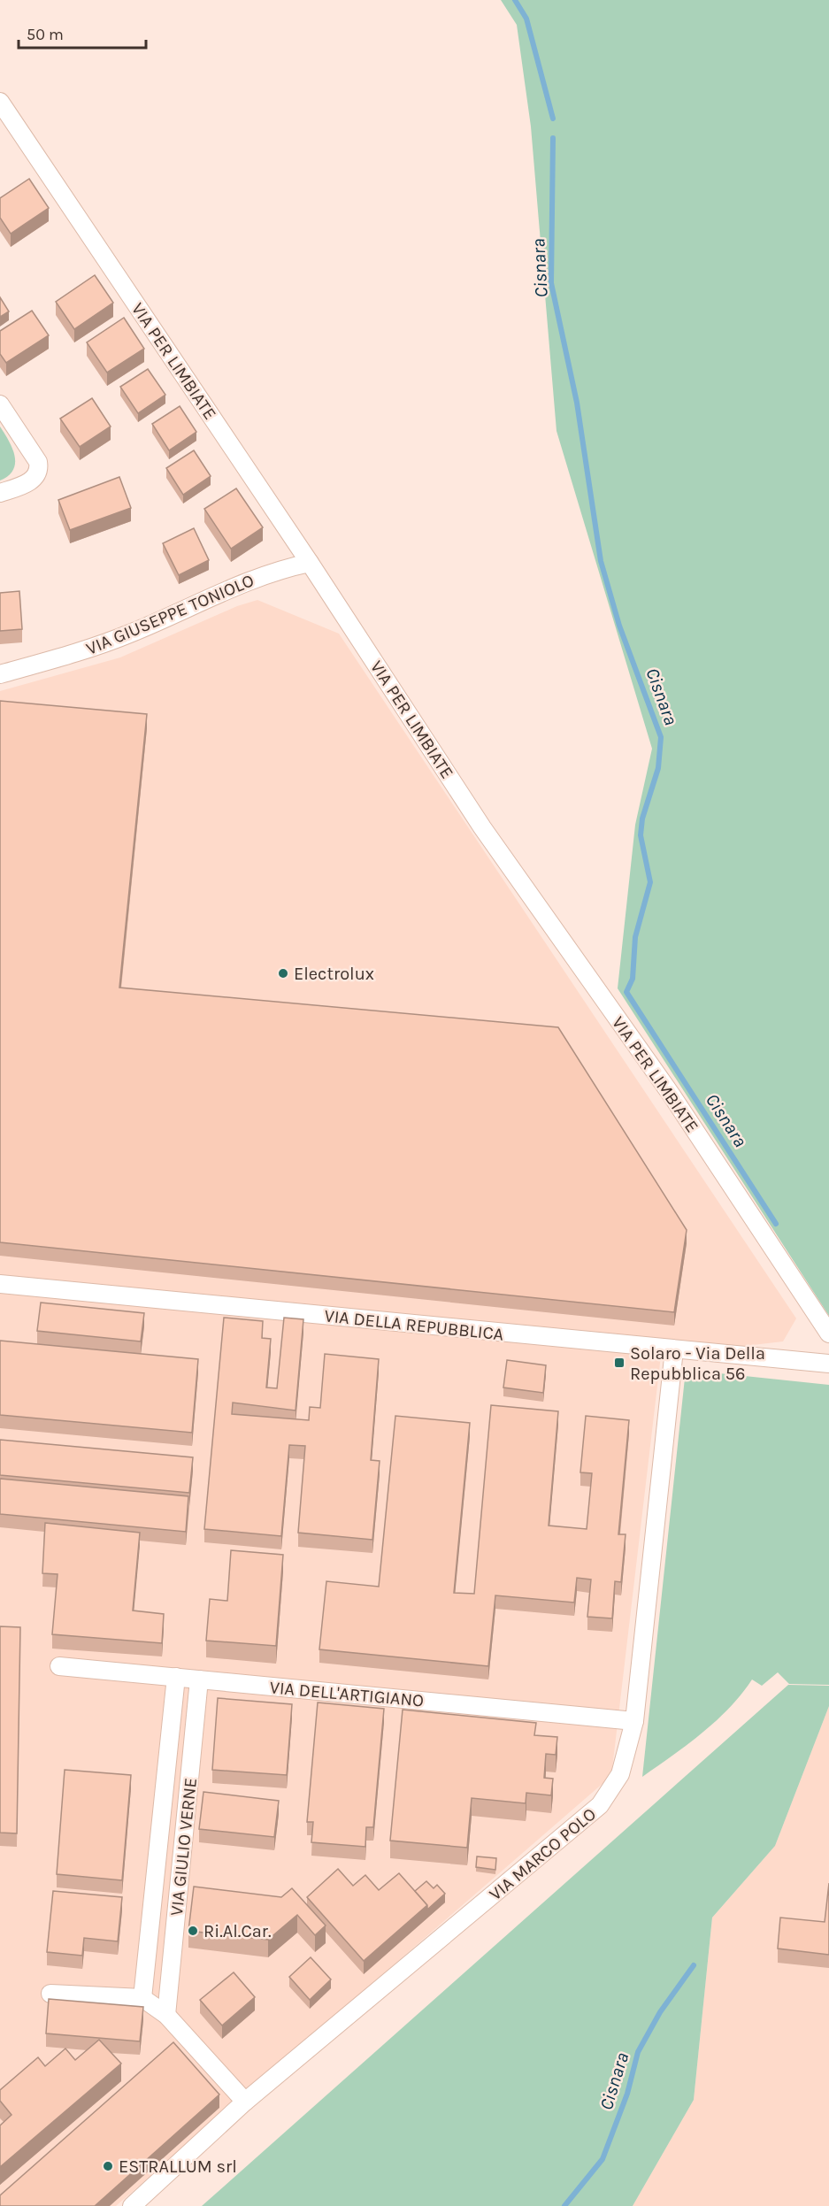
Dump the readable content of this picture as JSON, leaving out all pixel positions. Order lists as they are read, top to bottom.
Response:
{
  "streets": {
    "street": [
      "VIA PER LIMBIATE",
      "VIA GIUSEPPE TONIOLO",
      "VIA DELLA REPUBBLICA",
      "VIA DELL'ARTIGIANO",
      "VIA GIULIO VERNE",
      "VIA MARCO POLO"
    ]
  },
  "crossings": [
    ["VIA PER LIMBIATE", "VIA GIUSEPPE TONIOLO"],
    ["VIA DELLA REPUBBLICA", "VIA MARCO POLO"],
    ["VIA DELL'ARTIGIANO", "VIA GIULIO VERNE"],
    ["VIA DELL'ARTIGIANO", "VIA MARCO POLO"]
  ],
  "water": ["Cisnara"],
  "places": {
    "other": ["Electrolux", "Ri.Al.Car.", "ESTRALLUM srl"],
    "transit": ["Solaro - Via Della Repubblica 56"]
  },
  "scale_bar": "50 m"
}
